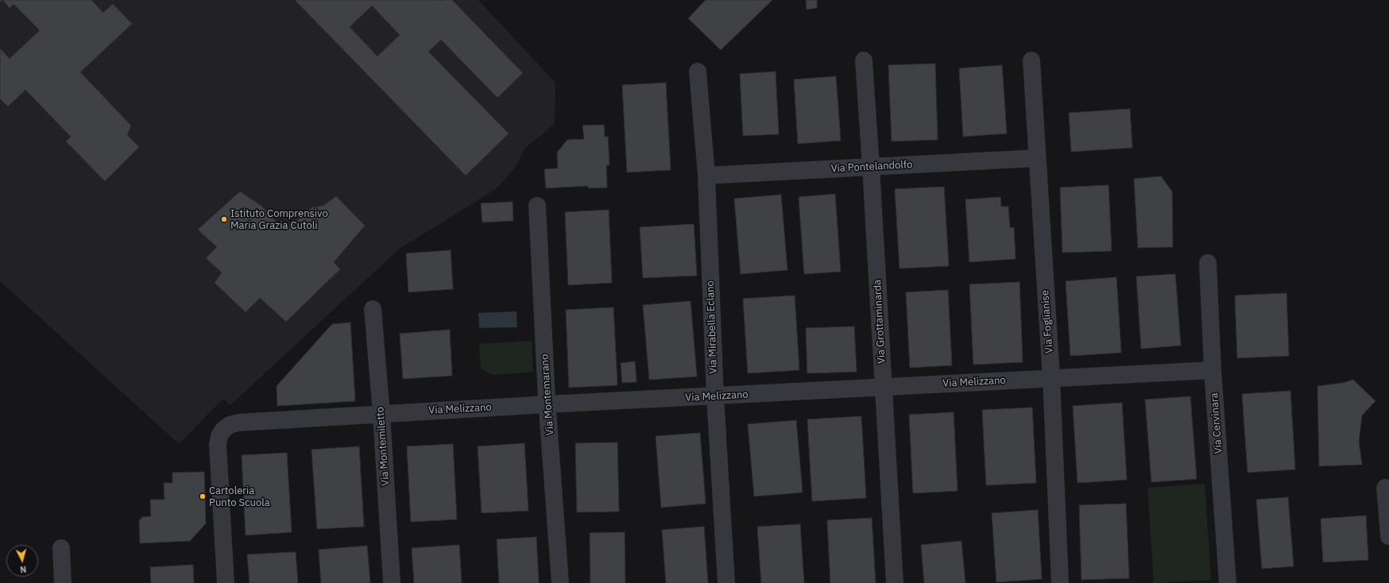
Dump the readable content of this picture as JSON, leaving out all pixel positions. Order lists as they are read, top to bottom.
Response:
{
  "streets": {
    "street": [
      "Via Pontelandolfo",
      "Via Grottaminarda",
      "Via Foglianise",
      "Via Mirabella Eclano",
      "Via Melizzano",
      "Via Montemarano",
      "Via Cervinara",
      "Via Montemiletto"
    ]
  },
  "crossings": [
    ["Via Pontelandolfo", "Via Grottaminarda"],
    ["Via Pontelandolfo", "Via Foglianise"],
    ["Via Pontelandolfo", "Via Mirabella Eclano"],
    ["Via Grottaminarda", "Via Melizzano"],
    ["Via Foglianise", "Via Melizzano"],
    ["Via Mirabella Eclano", "Via Melizzano"],
    ["Via Melizzano", "Via Montemarano"],
    ["Via Melizzano", "Via Cervinara"],
    ["Via Melizzano", "Via Montemiletto"]
  ],
  "places": ["Istituto Comprensivo Maria Grazia Cutoli", "Cartoleria Punto Scuola"],
  "north": "bottom"
}
